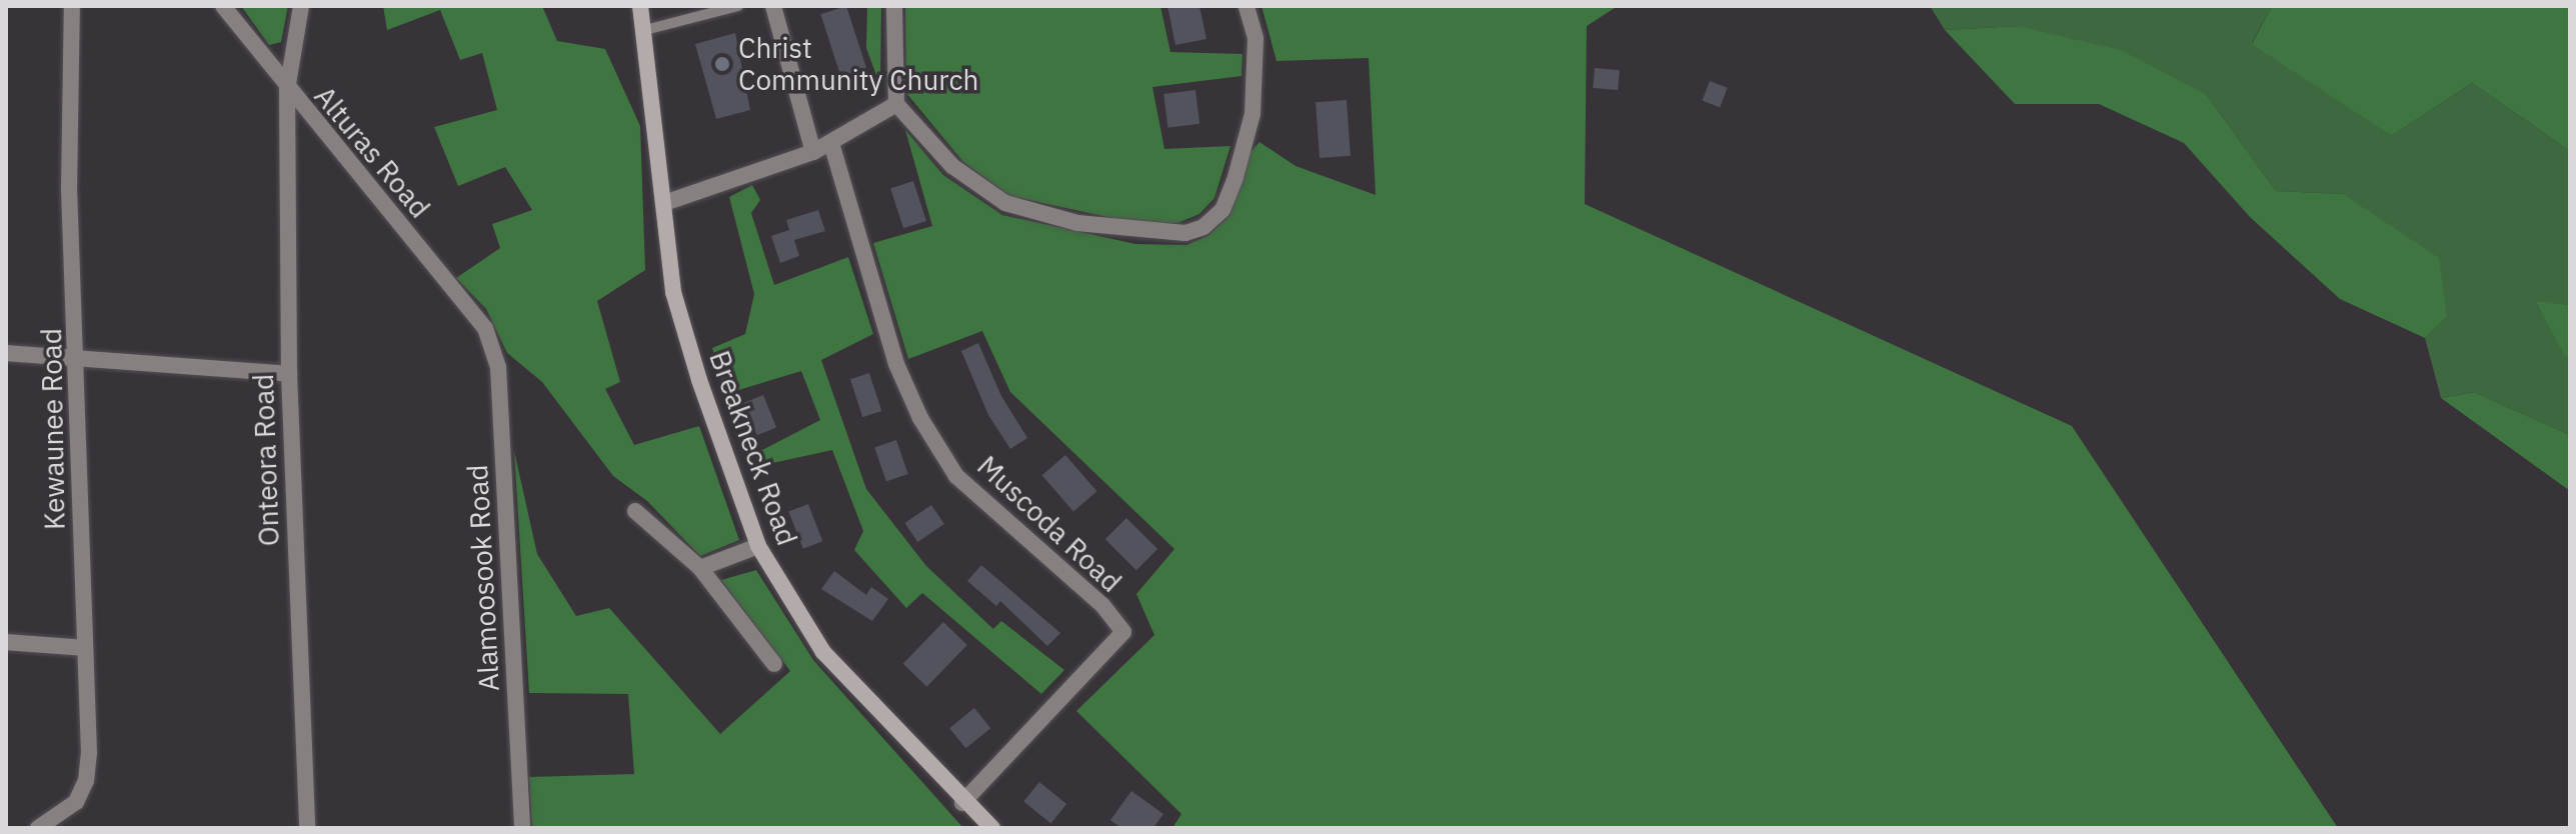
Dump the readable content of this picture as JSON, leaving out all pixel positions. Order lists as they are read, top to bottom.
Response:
{
  "streets": {
    "street": [
      "Alturas Road",
      "Kewaunee Road",
      "Breakneck Road",
      "Onteora Road",
      "Muscoda Road",
      "Alamoosook Road"
    ]
  },
  "crossings": [
    ["Alturas Road", "Onteora Road"],
    ["Alturas Road", "Alamoosook Road"],
    ["Breakneck Road", "Muscoda Road"]
  ],
  "places": ["Christ Community Church"]
}
